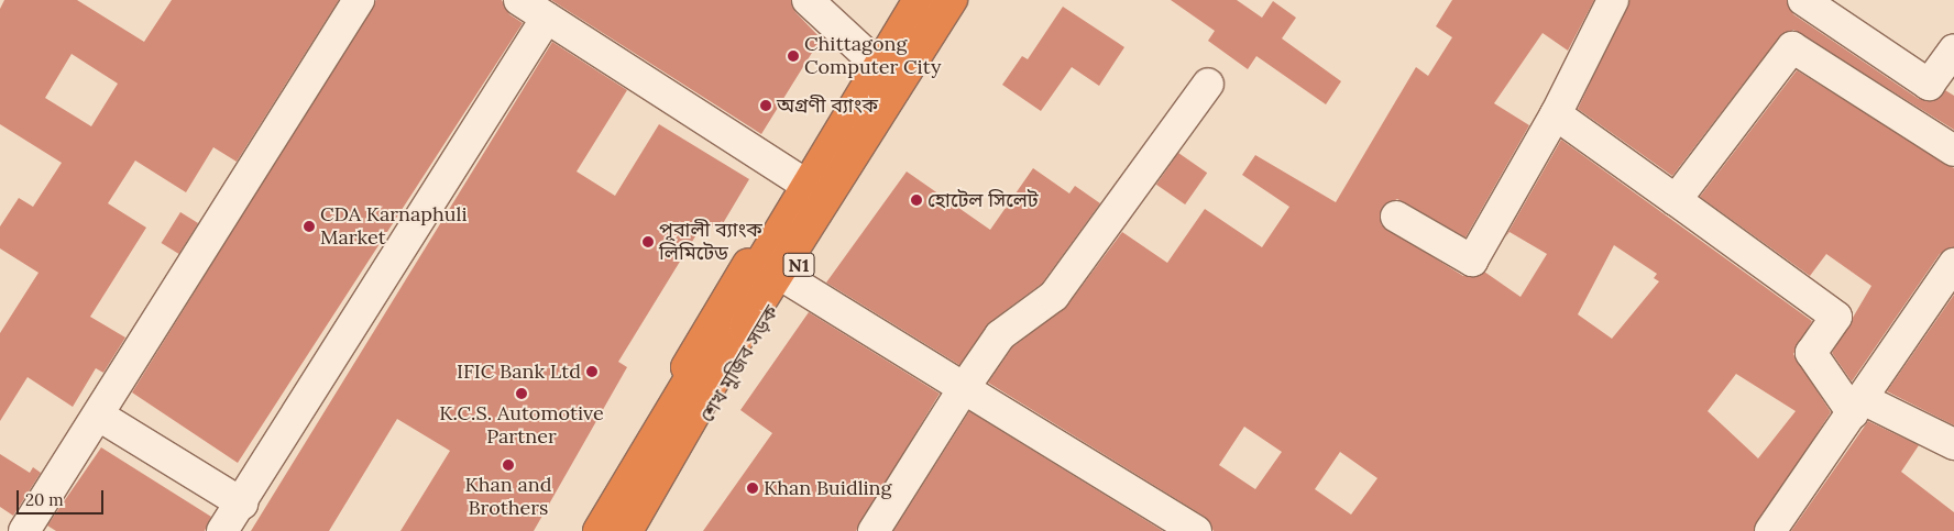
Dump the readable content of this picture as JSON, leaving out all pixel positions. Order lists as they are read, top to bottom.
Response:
{
  "streets": {
    "highway": ["N1", "শেখ মুজিব সড়ক"]
  },
  "places": [
    "Chittagong Computer City",
    "অগ্রণী ব্যাংক",
    "হোটেল সিলেট",
    "CDA Karnaphuli Market",
    "পূবালী ব্যাংক লিমিটেড",
    "IFIC Bank Ltd",
    "K.C.S. Automotive Partner",
    "Khan and Brothers",
    "Khan Buidling"
  ],
  "scale_bar": "20 m"
}
